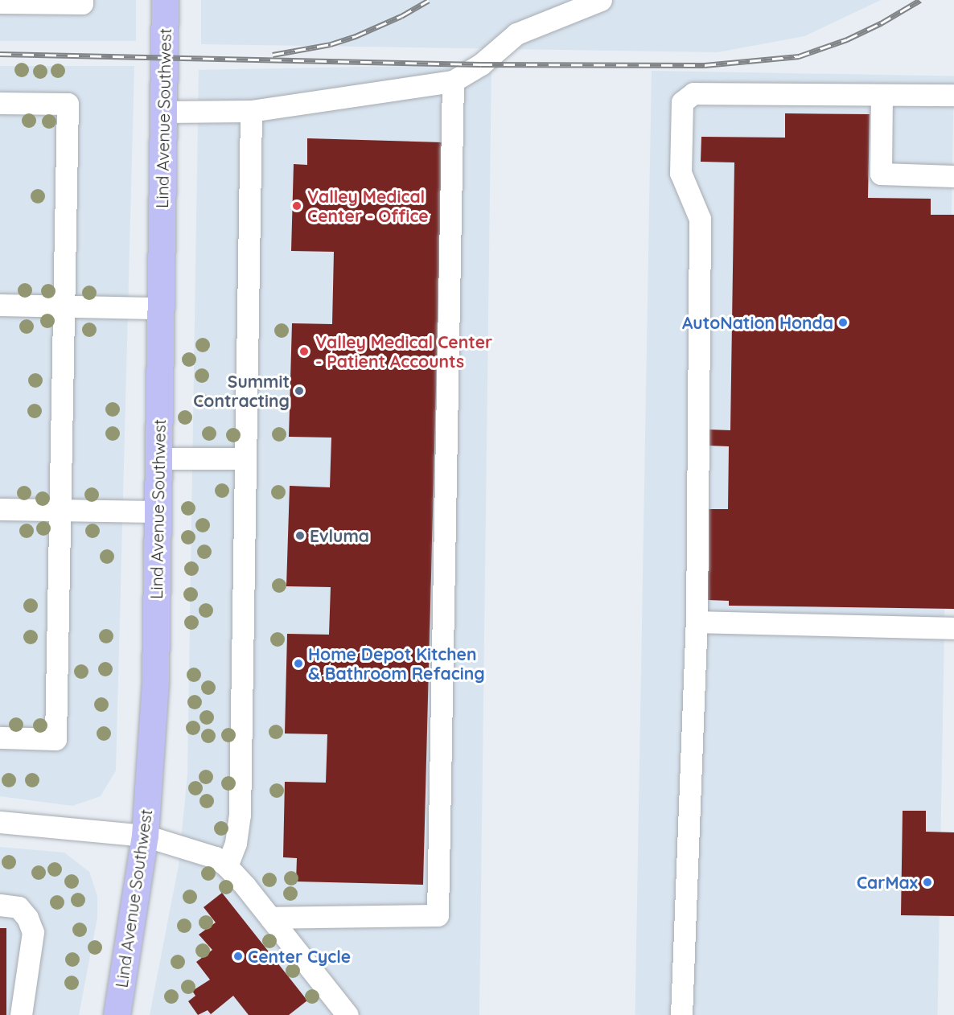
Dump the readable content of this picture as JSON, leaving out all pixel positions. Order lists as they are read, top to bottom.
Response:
{
  "streets": {
    "main road": ["Lind Avenue Southwest"]
  },
  "places": [
    "Valley Medical Center - Office",
    "AutoNation Honda",
    "Valley Medical Center - Patient Accounts",
    "Summit Contracting",
    "Evluma",
    "Home Depot Kitchen & Bathroom Refacing",
    "CarMax",
    "Center Cycle"
  ]
}
